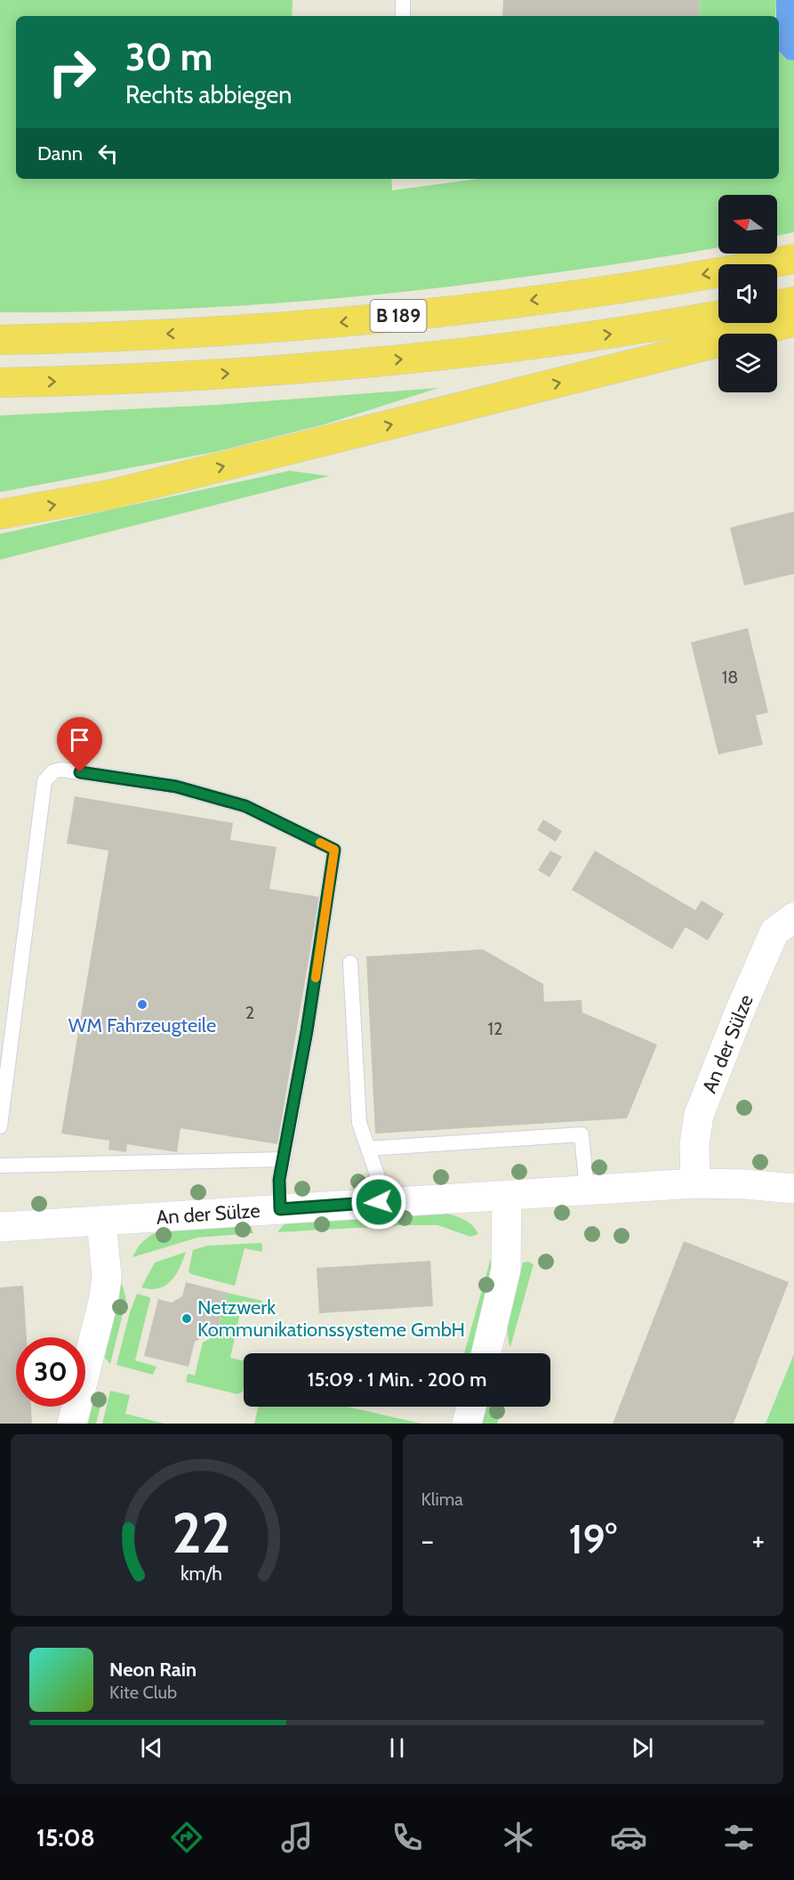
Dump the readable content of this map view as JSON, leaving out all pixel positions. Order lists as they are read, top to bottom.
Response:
{
  "streets": {
    "highway": ["B 189"],
    "street": ["An der Sülze"]
  },
  "places": ["WM Fahrzeugteile", "Netzwerk Kommunikationssysteme GmbH"],
  "house_numbers": ["18", "2", "12"],
  "north": "left",
  "page": {
    "turn": ["30 m", "Rechts abbiegen"],
    "then": "Dann",
    "limit": "30",
    "trip": "15:09 · 1 Min. · 200 m",
    "tile": "Klima",
    "heat": ["−", "19°", "+"],
    "song": ["Neon Rain", "Kite Club"],
    "tabs": "15:08",
    "gauge": ["22", "km/h"]
  }
}
